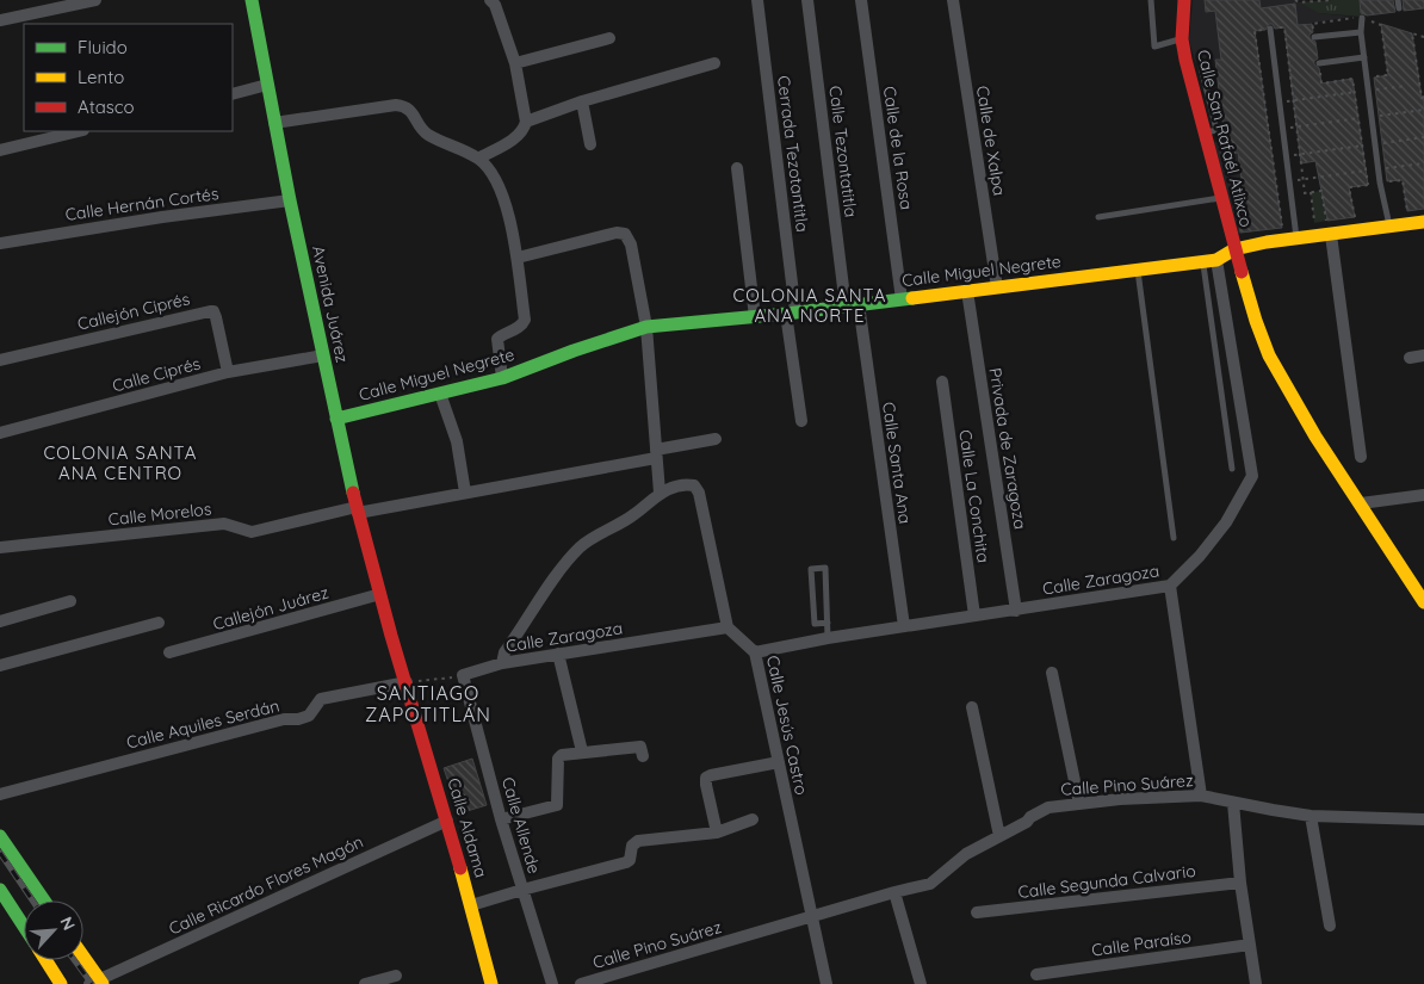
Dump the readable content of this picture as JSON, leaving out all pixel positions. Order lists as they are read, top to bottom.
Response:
{
  "streets": {
    "street": [
      "Calle San Rafaél Atlixco",
      "Calle de Xalpa",
      "Calle de la Rosa",
      "Calle Tezontatitla",
      "Cerrada Tezotantitla",
      "Calle Hernán Cortés",
      "Calle Miguel Negrete",
      "Avenida Juárez",
      "Callejón Ciprés",
      "Calle Ciprés",
      "Privada de Zaragoza",
      "Calle Santa Ana",
      "Calle La Conchita",
      "Calle Morelos",
      "Calle Zaragoza",
      "Callejón Juárez",
      "Calle Aquiles Serdán",
      "Calle Jesús Castro",
      "Calle Pino Suárez",
      "Calle Allende",
      "Calle Aldama",
      "Calle Segunda Calvario",
      "Calle Ricardo Flores Magón",
      "Calle Paraíso"
    ]
  },
  "crossings": [
    ["Calle San Rafaél Atlixco", "Calle Miguel Negrete"],
    ["Calle de Xalpa", "Calle Miguel Negrete"],
    ["Calle de la Rosa", "Calle Miguel Negrete"],
    ["Calle Tezontatitla", "Calle Miguel Negrete"],
    ["Calle Tezontatitla", "Calle Santa Ana"],
    ["Cerrada Tezotantitla", "Calle Miguel Negrete"],
    ["Calle Hernán Cortés", "Avenida Juárez"],
    ["Calle Miguel Negrete", "Avenida Juárez"],
    ["Calle Miguel Negrete", "Privada de Zaragoza"],
    ["Calle Miguel Negrete", "Calle Santa Ana"],
    ["Calle Miguel Negrete", "Calle Zaragoza"],
    ["Avenida Juárez", "Calle Ciprés"],
    ["Avenida Juárez", "Calle Morelos"],
    ["Avenida Juárez", "Callejón Juárez"],
    ["Avenida Juárez", "Calle Aquiles Serdán"],
    ["Avenida Juárez", "Calle Aldama"],
    ["Callejón Ciprés", "Calle Ciprés"],
    ["Privada de Zaragoza", "Calle Zaragoza"],
    ["Calle Santa Ana", "Calle Zaragoza"],
    ["Calle La Conchita", "Calle Zaragoza"],
    ["Calle Zaragoza", "Calle Jesús Castro"],
    ["Calle Zaragoza", "Calle Allende"],
    ["Calle Aquiles Serdán", "Calle Aldama"],
    ["Calle Jesús Castro", "Calle Pino Suárez"],
    ["Calle Aldama", "Calle Ricardo Flores Magón"]
  ],
  "districts": ["COLONIA SANTA ANA NORTE", "COLONIA SANTA ANA CENTRO", "SANTIAGO ZAPOTITLÁN"],
  "legend": ["Fluido", "Lento", "Atasco"],
  "north": "top right"
}
